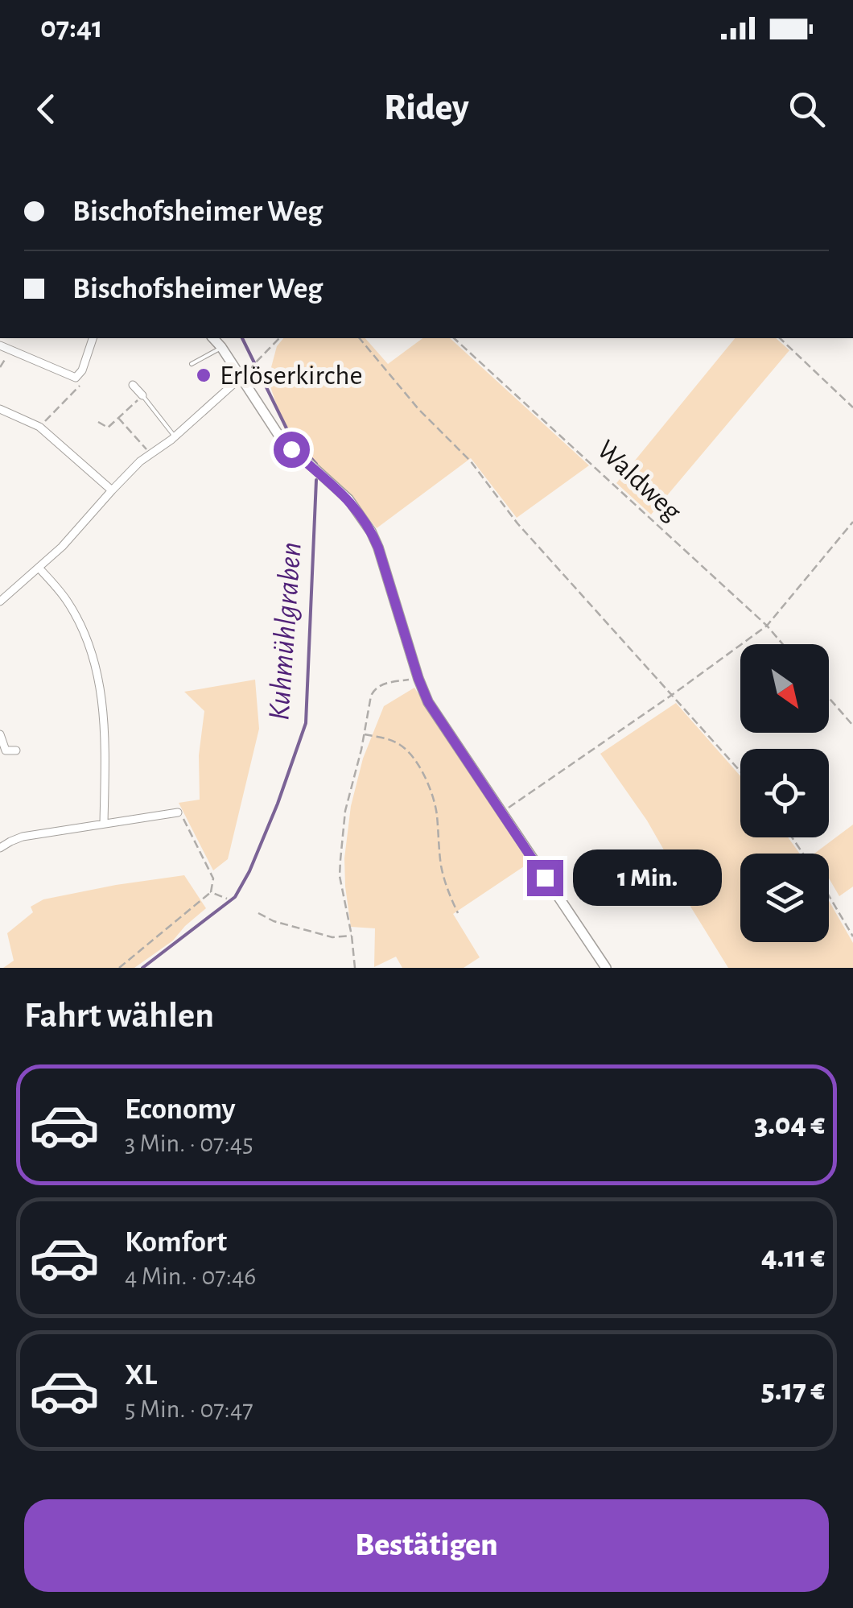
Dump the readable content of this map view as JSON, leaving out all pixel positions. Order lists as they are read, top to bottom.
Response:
{
  "streets": {
    "path": ["Waldweg"]
  },
  "water": ["Kuhmühlgraben"],
  "places": ["Erlöserkirche"],
  "north": "bottom right",
  "page": {
    "status": "07:41",
    "header": "Ridey",
    "banner": ["Bischofsheimer Weg", "Bischofsheimer Weg"],
    "bubble": "1 Min.",
    "heading": "Fahrt wählen",
    "list": [
      {
        "name": "Economy",
        "note": "3 Min. · 07:45",
        "value": "3.04 €"
      },
      {
        "name": "Komfort",
        "note": "4 Min. · 07:46",
        "value": "4.11 €"
      },
      {
        "name": "XL",
        "note": "5 Min. · 07:47",
        "value": "5.17 €"
      }
    ],
    "buttons": "Bestätigen"
  }
}
